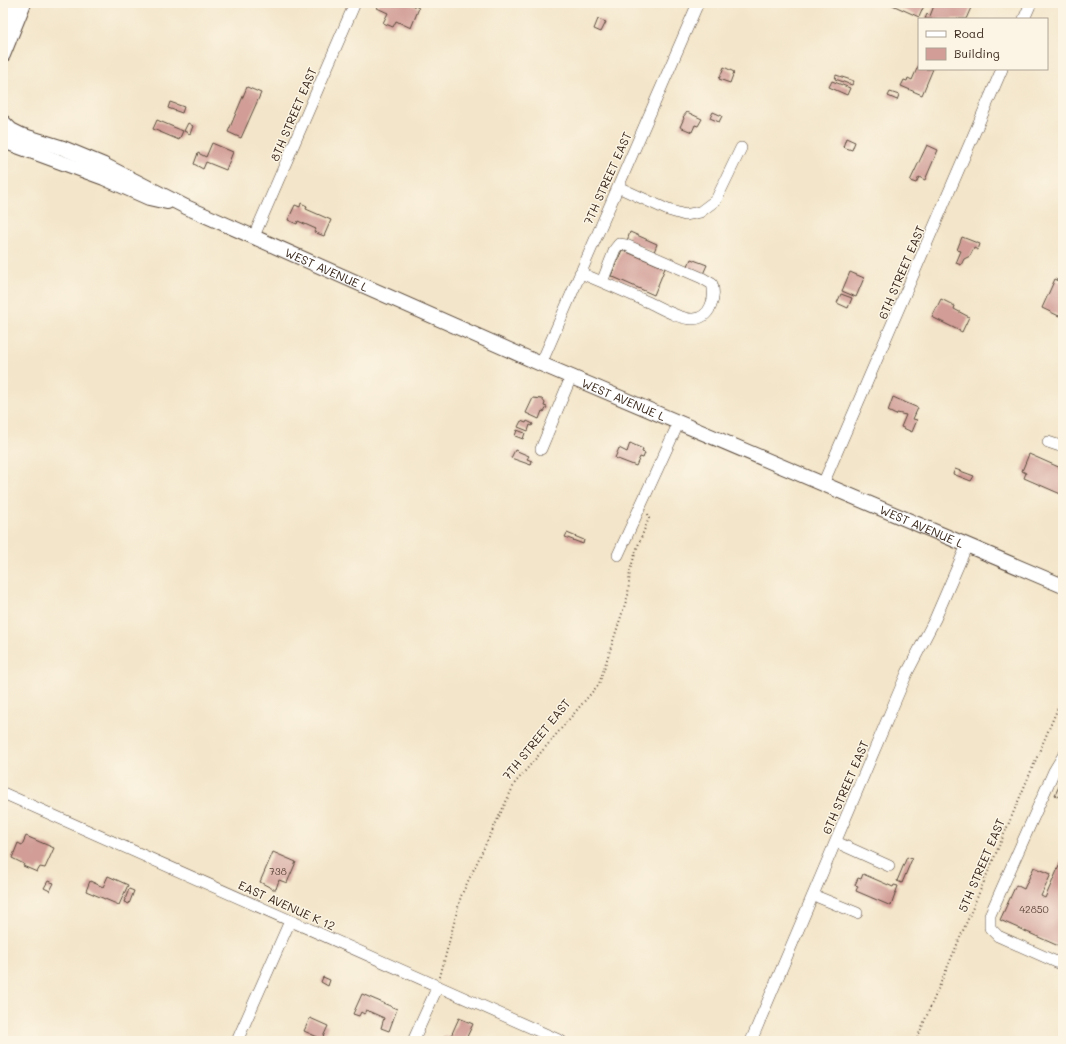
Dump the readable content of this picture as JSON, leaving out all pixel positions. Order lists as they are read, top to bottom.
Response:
{
  "streets": {
    "main road": ["WEST AVENUE L"],
    "street": [
      "8TH STREET EAST",
      "7TH STREET EAST",
      "6TH STREET EAST",
      "EAST AVENUE K 12"
    ],
    "path": ["5TH STREET EAST"]
  },
  "crossings": [
    ["8TH STREET EAST", "WEST AVENUE L"],
    ["7TH STREET EAST", "WEST AVENUE L"],
    ["7TH STREET EAST", "EAST AVENUE K 12"],
    ["WEST AVENUE L", "6TH STREET EAST"]
  ],
  "house_numbers": ["738", "42850"],
  "legend": ["Road", "Building"]
}
